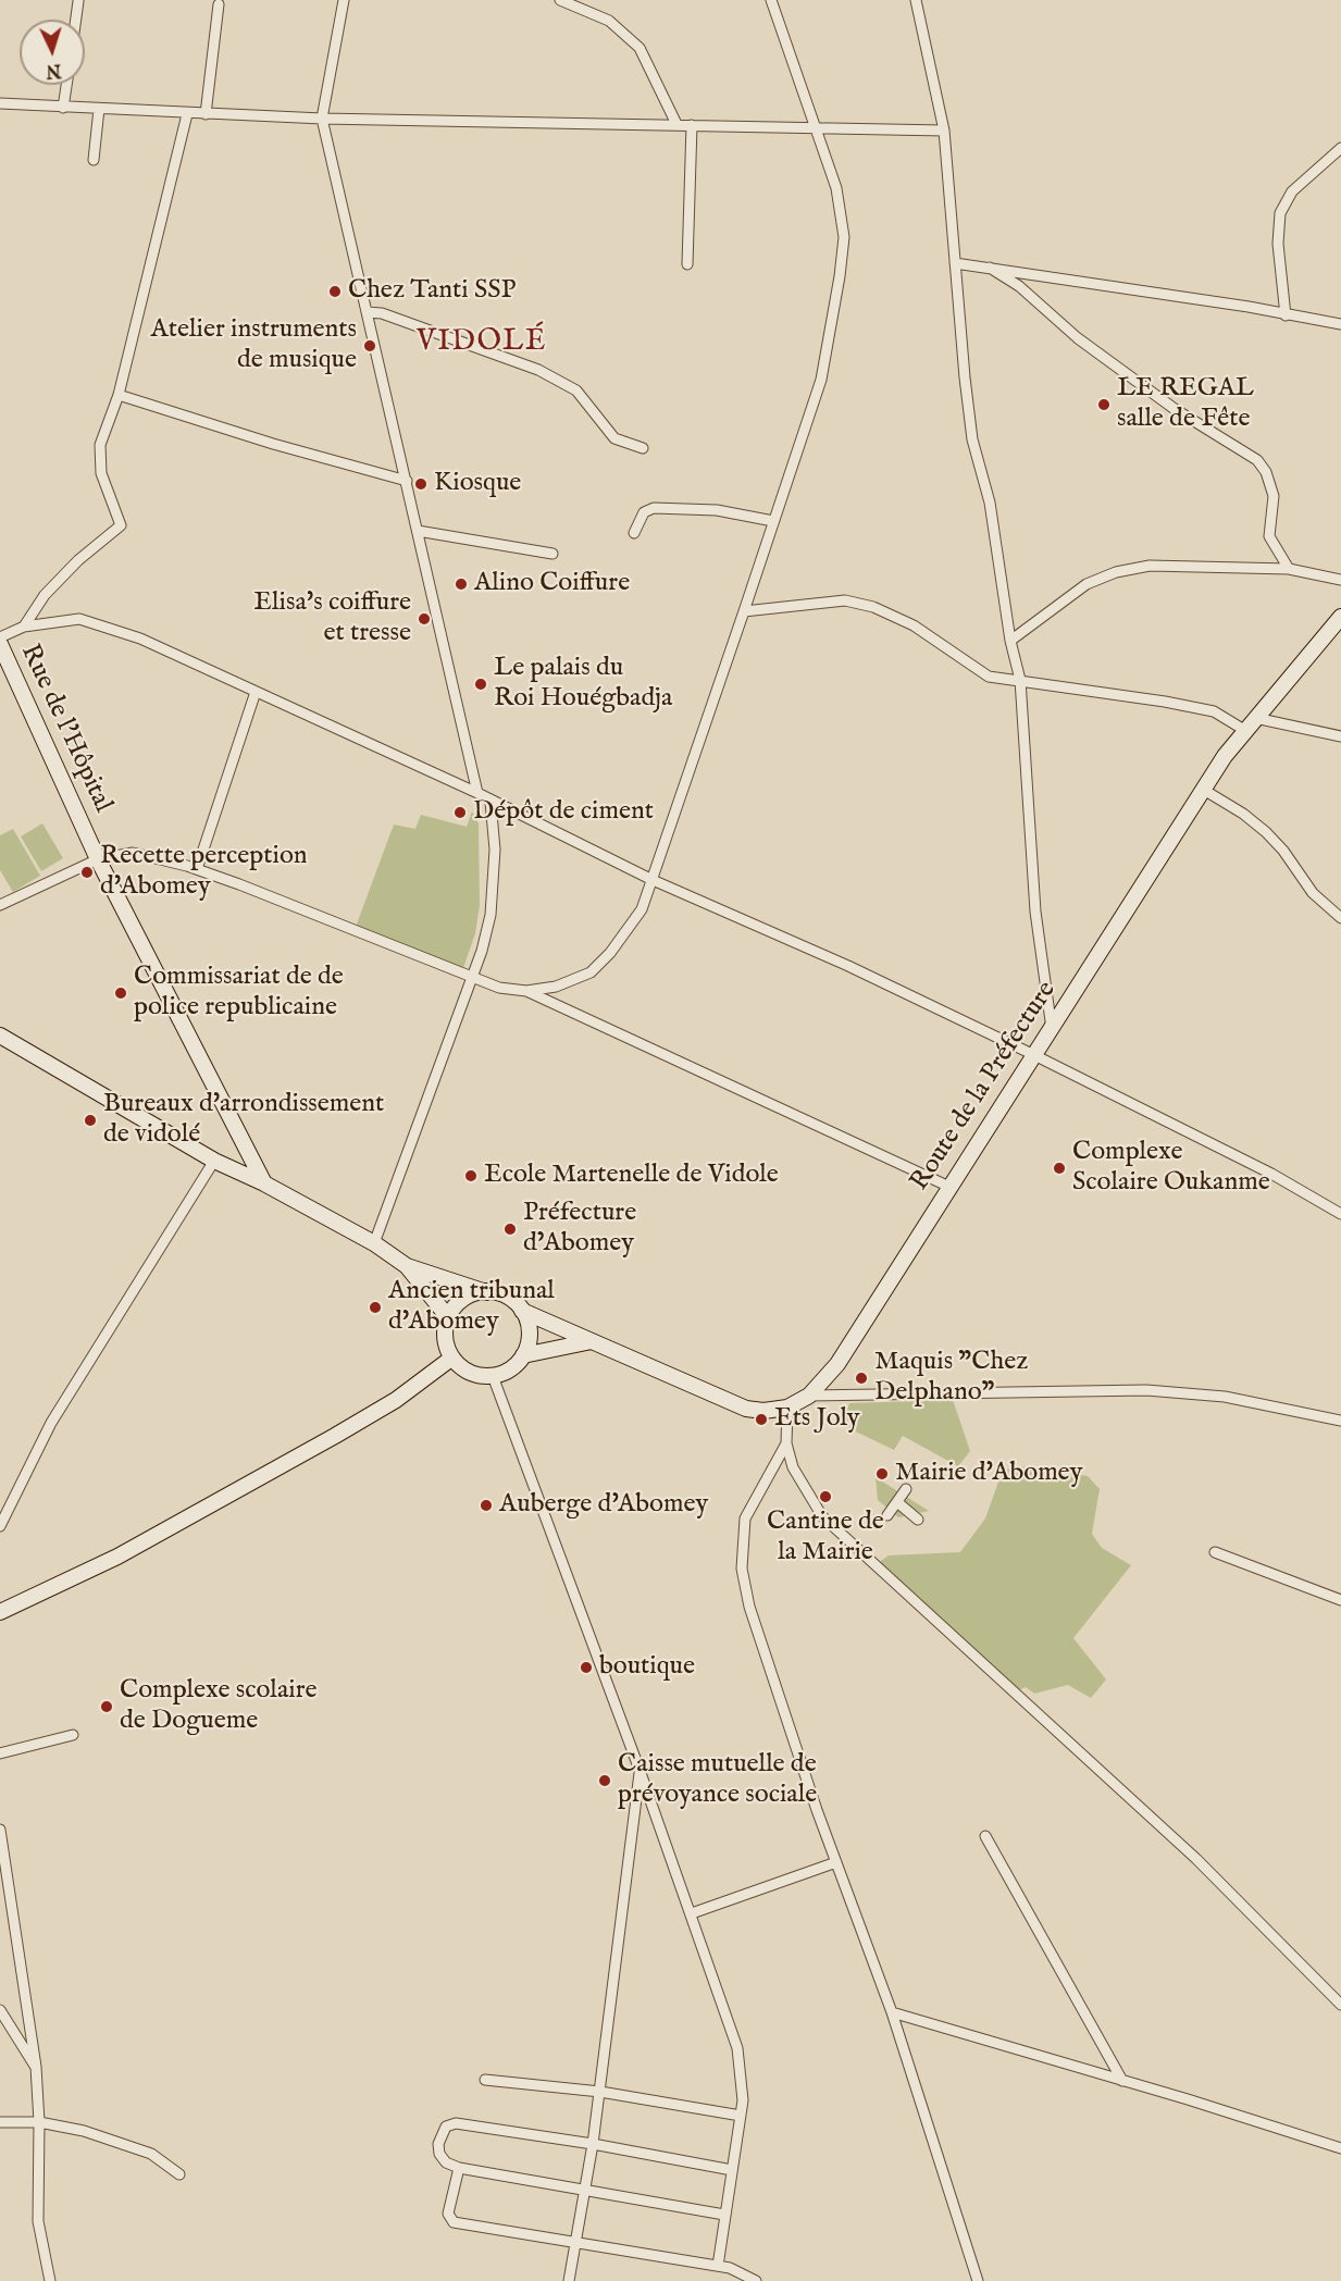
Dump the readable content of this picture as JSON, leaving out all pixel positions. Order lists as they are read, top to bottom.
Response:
{
  "streets": {
    "street": ["Rue de l'Hôpital", "Route de la Préfecture"]
  },
  "districts": ["VIDOLÉ"],
  "places": [
    "Chez Tanti SSP",
    "Atelier instruments de musique",
    "LE REGAL salle de Fête",
    "Kiosque",
    "Alino Coiffure",
    "Elisa's coiffure et tresse",
    "Le palais du Roi Houégbadja",
    "Dépôt de ciment",
    "Recette perception d'Abomey",
    "Commissariat de de police republicaine",
    "Bureaux d'arrondissement de vidolé",
    "Complexe Scolaire Oukanme",
    "Ecole Martenelle de Vidole",
    "Préfecture d’Abomey",
    "Ancien tribunal d'Abomey",
    "Maquis \"Chez Delphano\"",
    "Ets Joly",
    "Mairie d'Abomey",
    "Cantine de la Mairie",
    "Auberge d'Abomey",
    "boutique",
    "Complexe scolaire de Dogueme",
    "Caisse mutuelle de prévoyance sociale"
  ],
  "north": "bottom"
}
